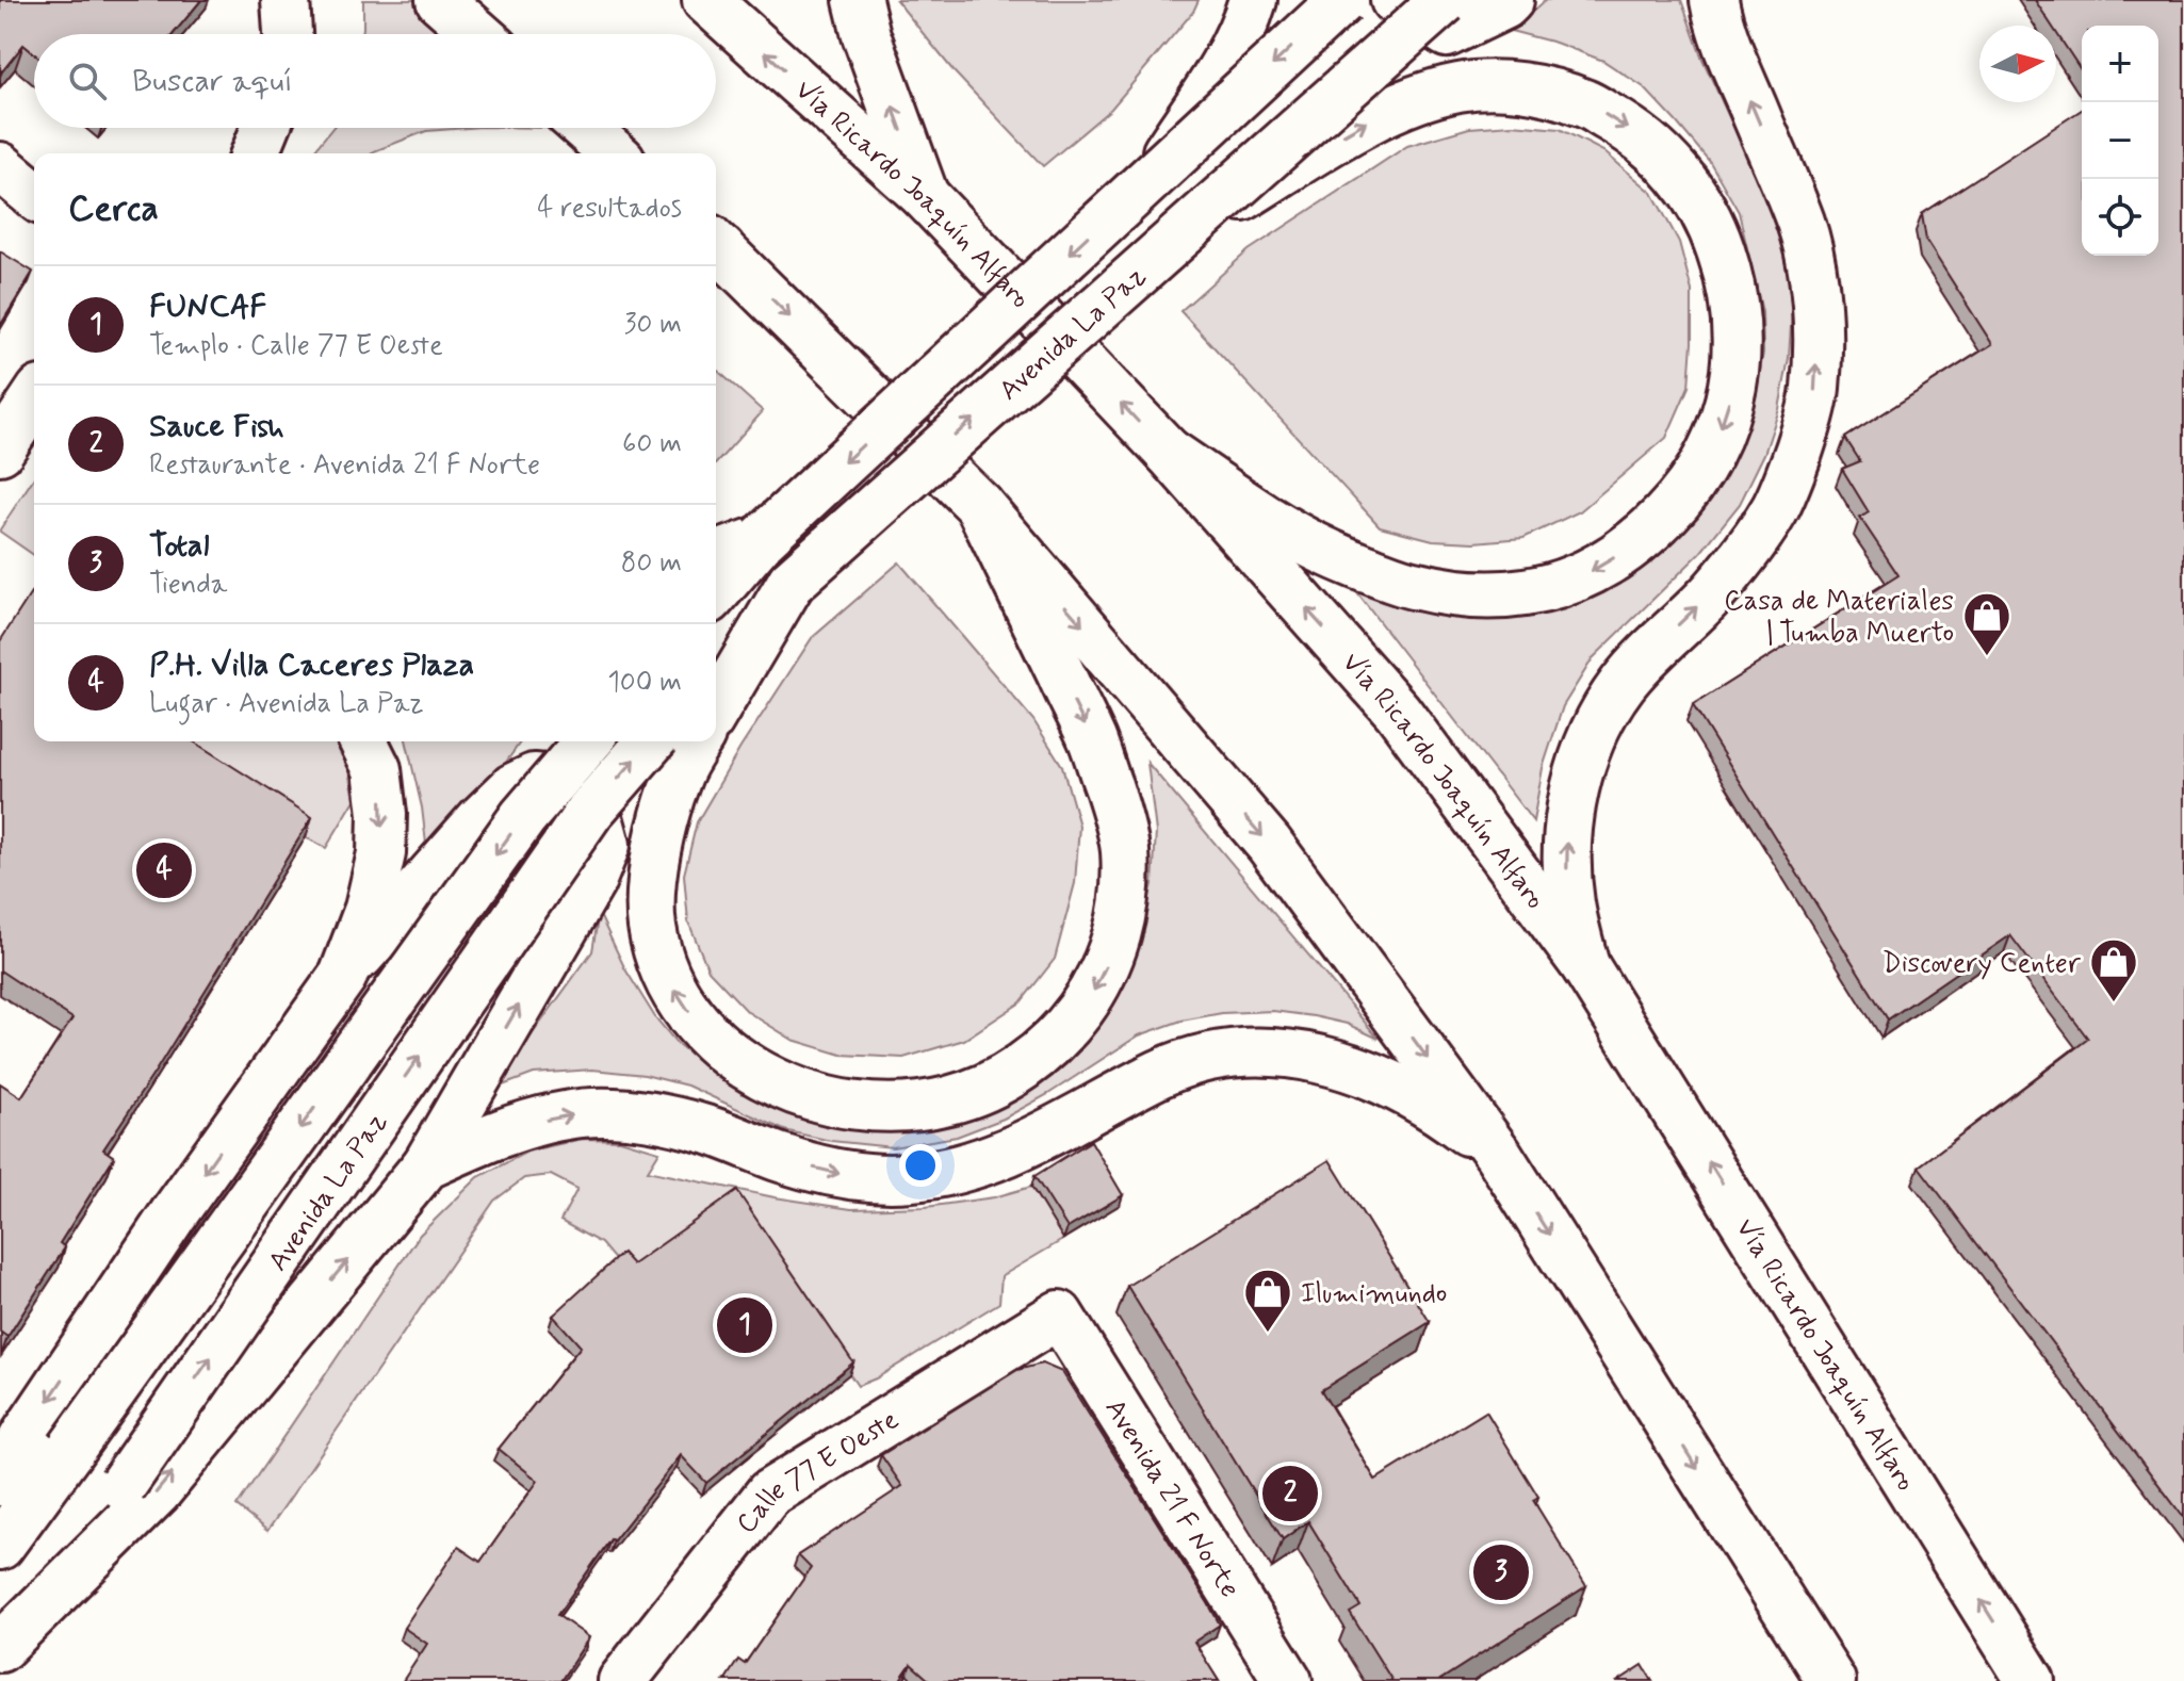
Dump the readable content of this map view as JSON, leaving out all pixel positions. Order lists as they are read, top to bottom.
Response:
{
  "streets": {
    "main road": [
      "Vía Ricardo Joaquín Alfaro",
      "Avenida La Paz",
      "Calle 77 E Oeste",
      "Avenida 21 F Norte"
    ]
  },
  "crossings": [
    ["Calle 77 E Oeste", "Avenida 21 F Norte"]
  ],
  "places": {
    "shop": ["Casa de Materiales | Tumba Muerto", "Discovery Center", "Ilumimundo"]
  },
  "north": "right",
  "page": {
    "map_buttons": ["+", "−"],
    "search": "Buscar aquí",
    "heading": ["Cerca", "4 resultados"],
    "list": [
      {
        "mark": "1",
        "name": "FUNCAF",
        "note": "Templo · Calle 77 E Oeste",
        "value": "30 m"
      },
      {
        "mark": "2",
        "name": "Sauce Fish",
        "note": "Restaurante · Avenida 21 F Norte",
        "value": "60 m"
      },
      {
        "mark": "3",
        "name": "Total",
        "note": "Tienda",
        "value": "80 m"
      },
      {
        "mark": "4",
        "name": "P.H. Villa Caceres Plaza",
        "note": "Lugar · Avenida La Paz",
        "value": "100 m"
      }
    ],
    "pins": [
      "4",
      "1",
      "2",
      "3"
    ]
  }
}
